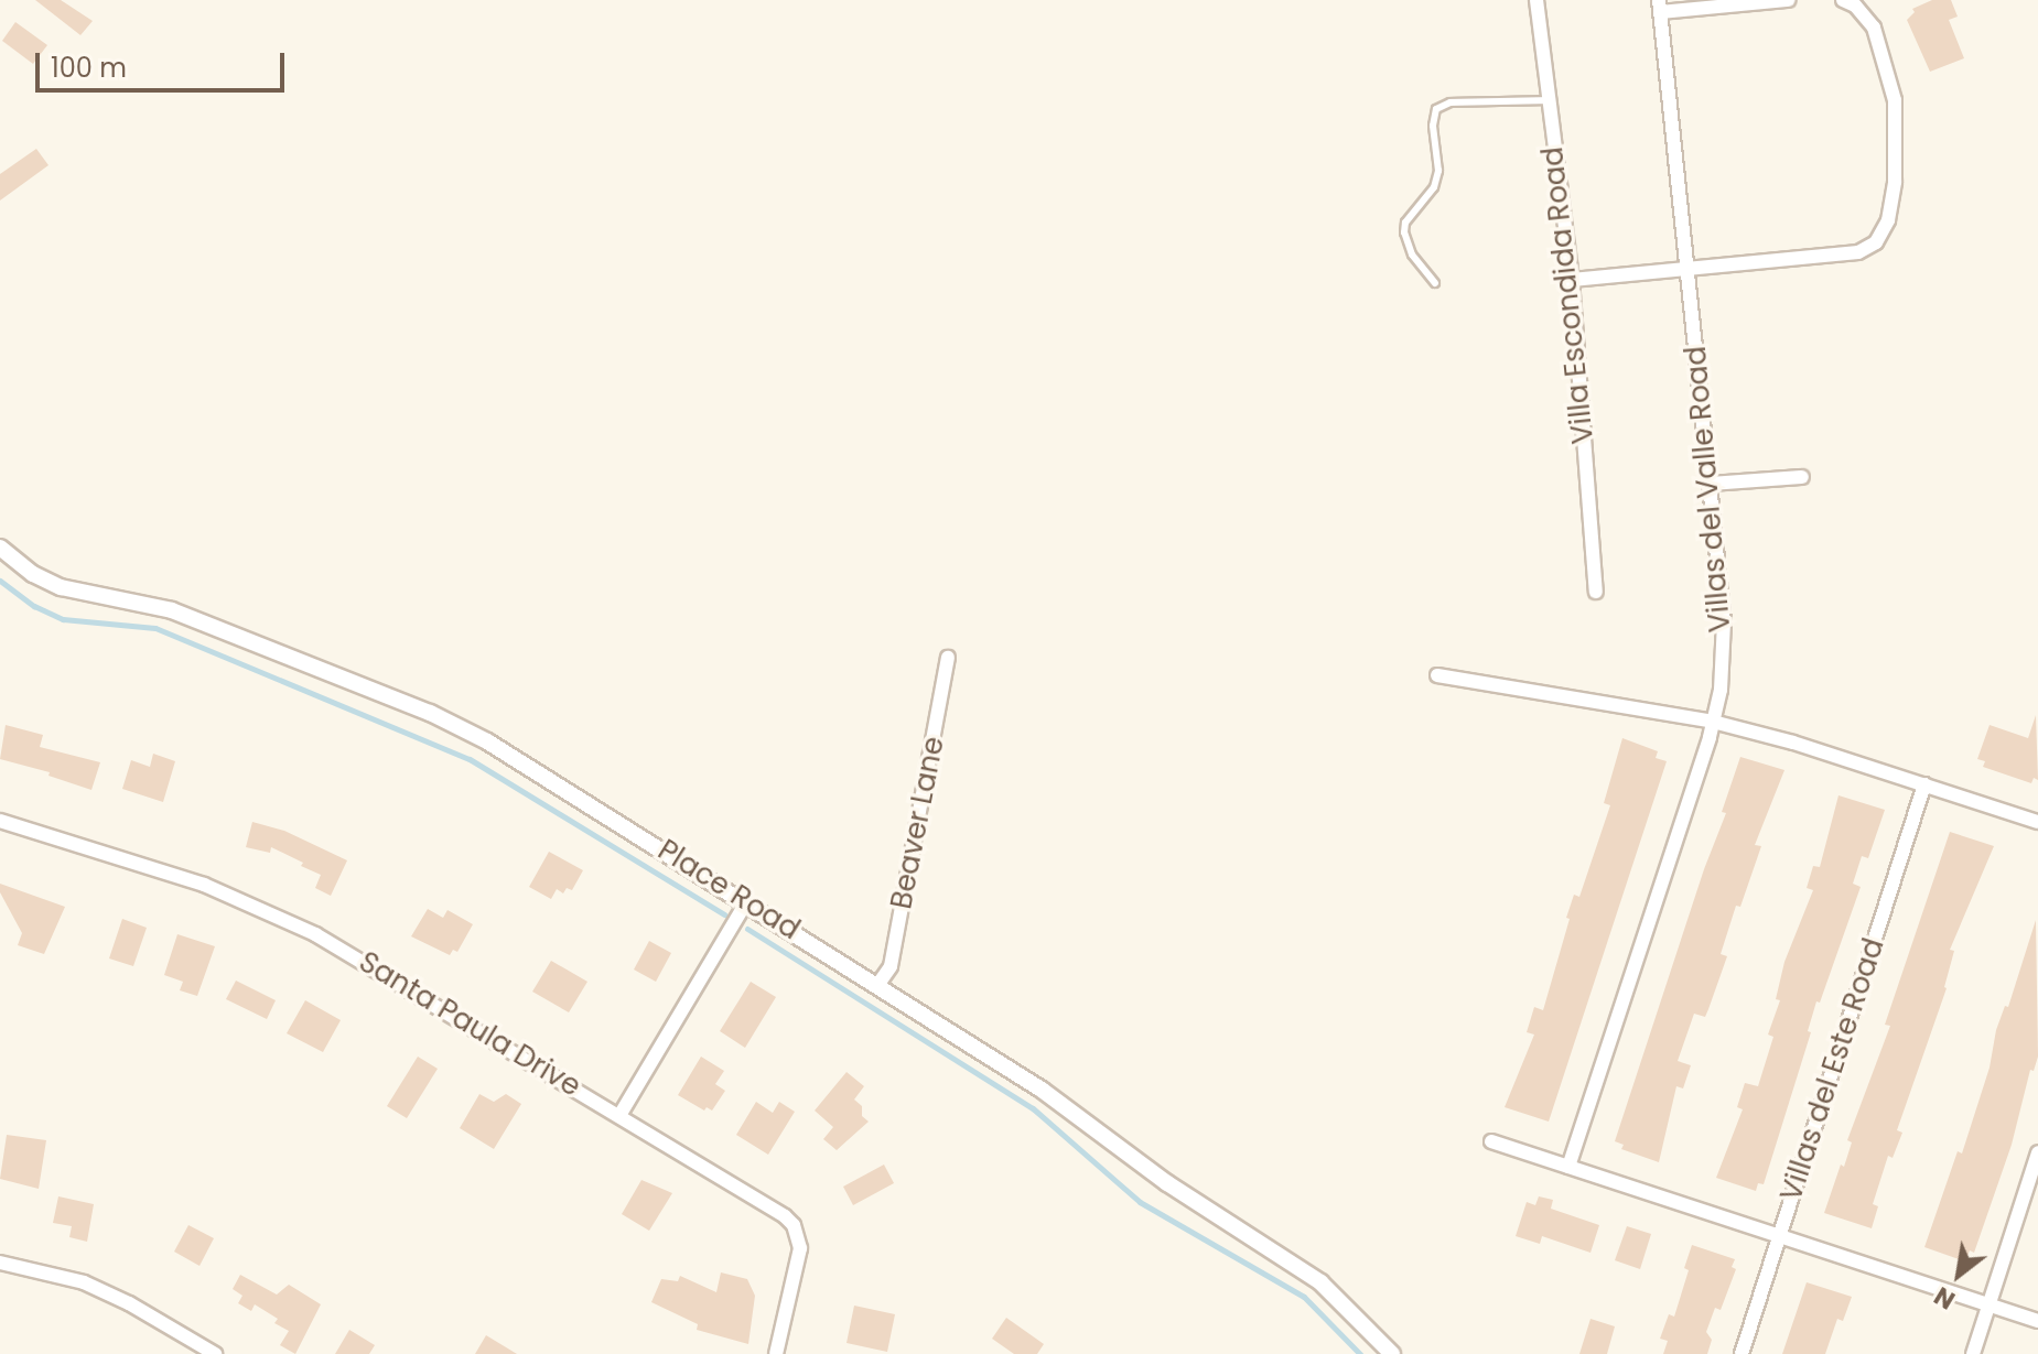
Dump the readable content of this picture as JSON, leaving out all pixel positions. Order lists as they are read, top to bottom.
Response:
{
  "streets": {
    "street": [
      "Villa Escondida Road",
      "Villas del Valle Road",
      "Beaver Lane",
      "Place Road",
      "Santa Paula Drive",
      "Villas del Este Road"
    ]
  },
  "crossings": [
    ["Beaver Lane", "Place Road"]
  ],
  "scale_bar": "100 m",
  "north": "bottom left"
}
